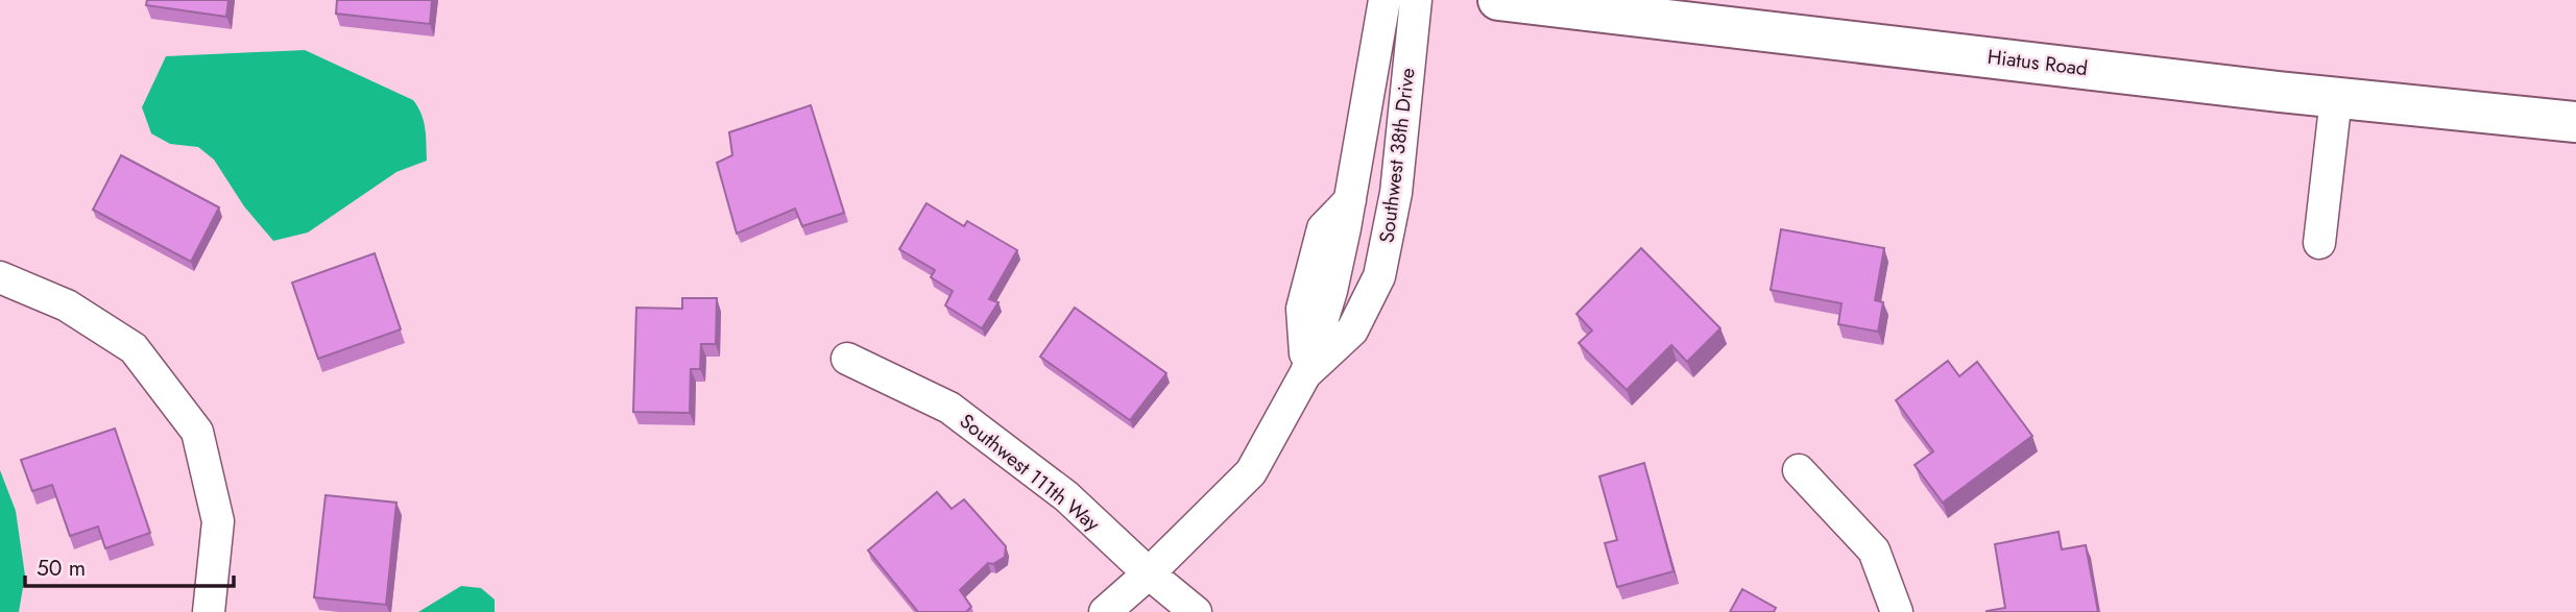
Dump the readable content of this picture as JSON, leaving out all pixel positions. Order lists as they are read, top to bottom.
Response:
{
  "streets": {
    "street": ["Hiatus Road", "Southwest 38th Drive", "Southwest 111th Way"]
  },
  "crossings": [
    ["Southwest 38th Drive", "Southwest 111th Way"]
  ],
  "scale_bar": "50 m"
}
